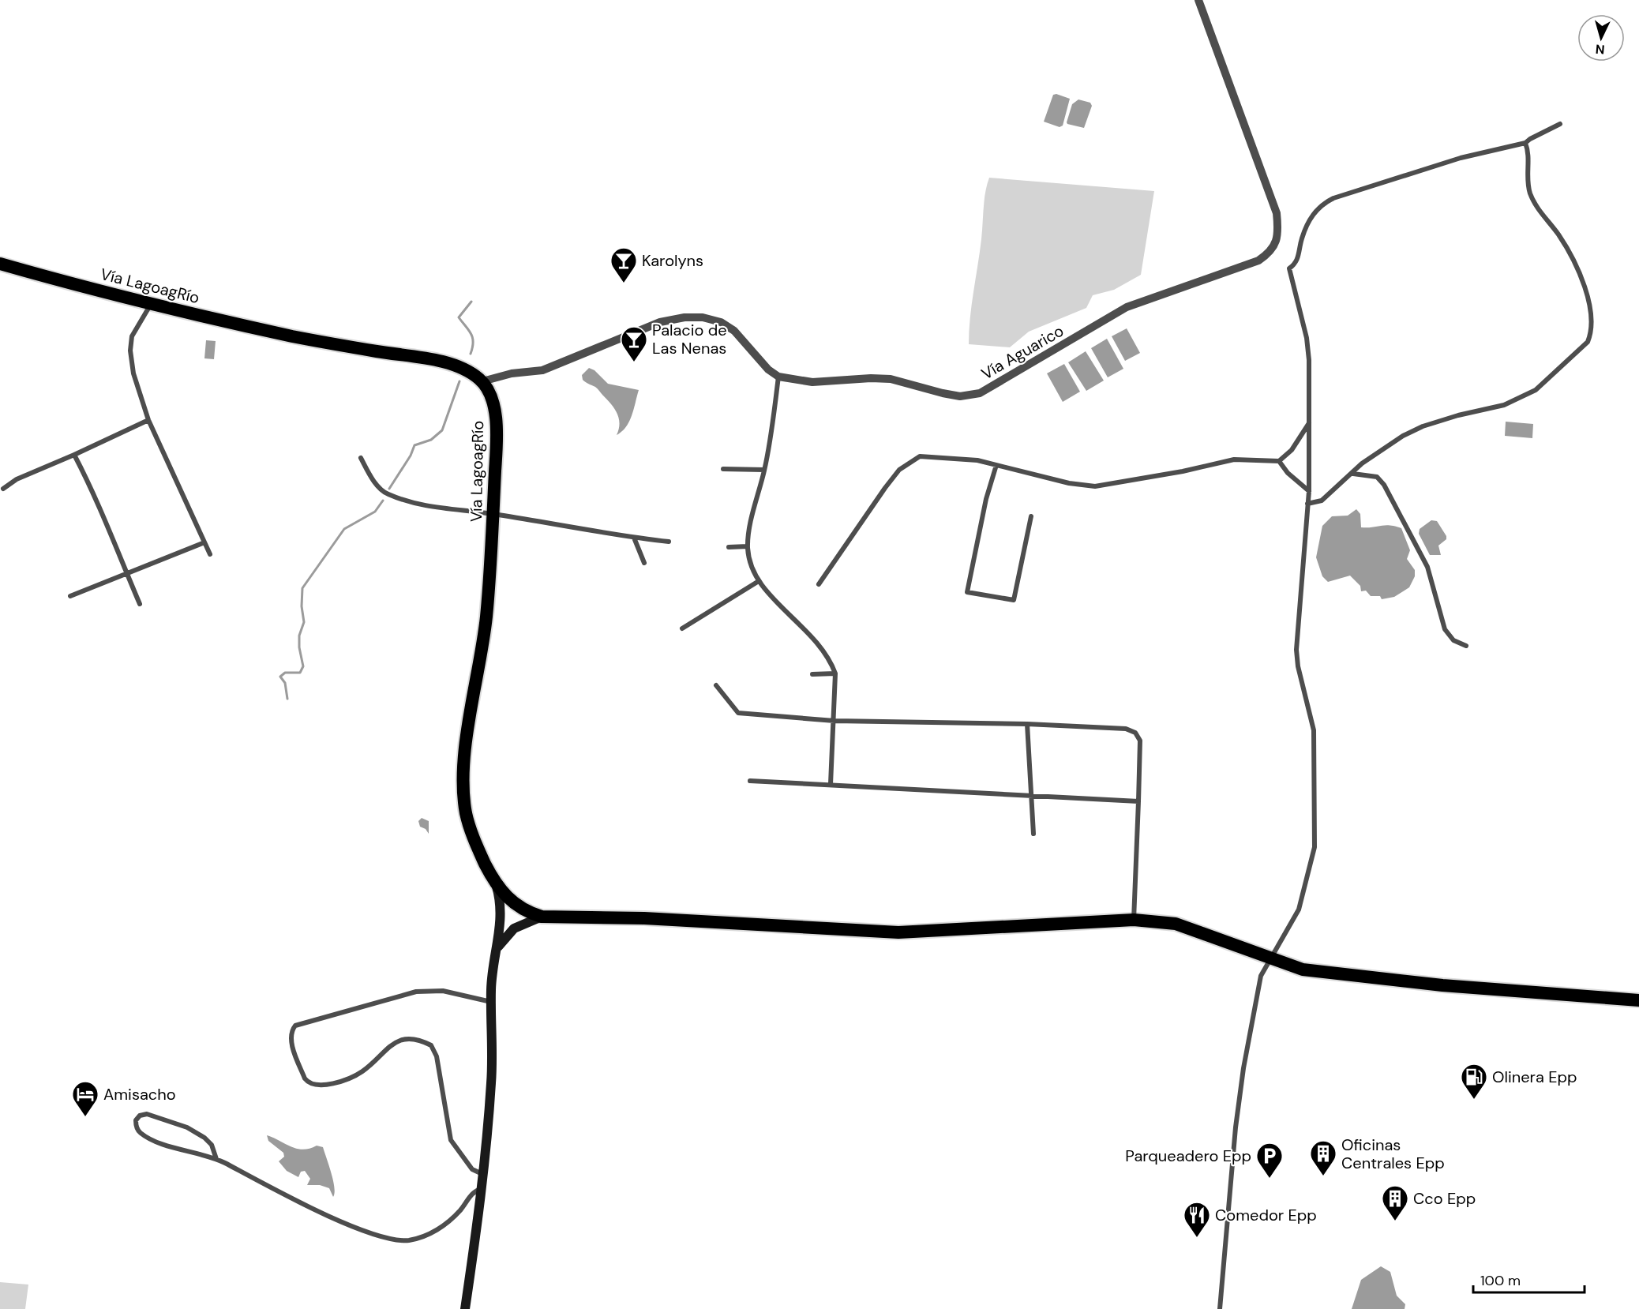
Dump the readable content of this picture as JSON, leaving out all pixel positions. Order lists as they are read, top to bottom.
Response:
{
  "streets": {
    "highway": ["Vía LagoagRío"],
    "street": ["Vía Aguarico"]
  },
  "places": {
    "bar": ["Karolyns", "Palacio de Las Nenas"],
    "fuel station": ["Olinera Epp"],
    "hotel": ["Amisacho"],
    "building": ["Oficinas Centrales Epp", "Cco Epp"],
    "parking": ["Parqueadero Epp"],
    "restaurant": ["Comedor Epp"]
  },
  "scale_bar": "100 m",
  "north": "bottom"
}
